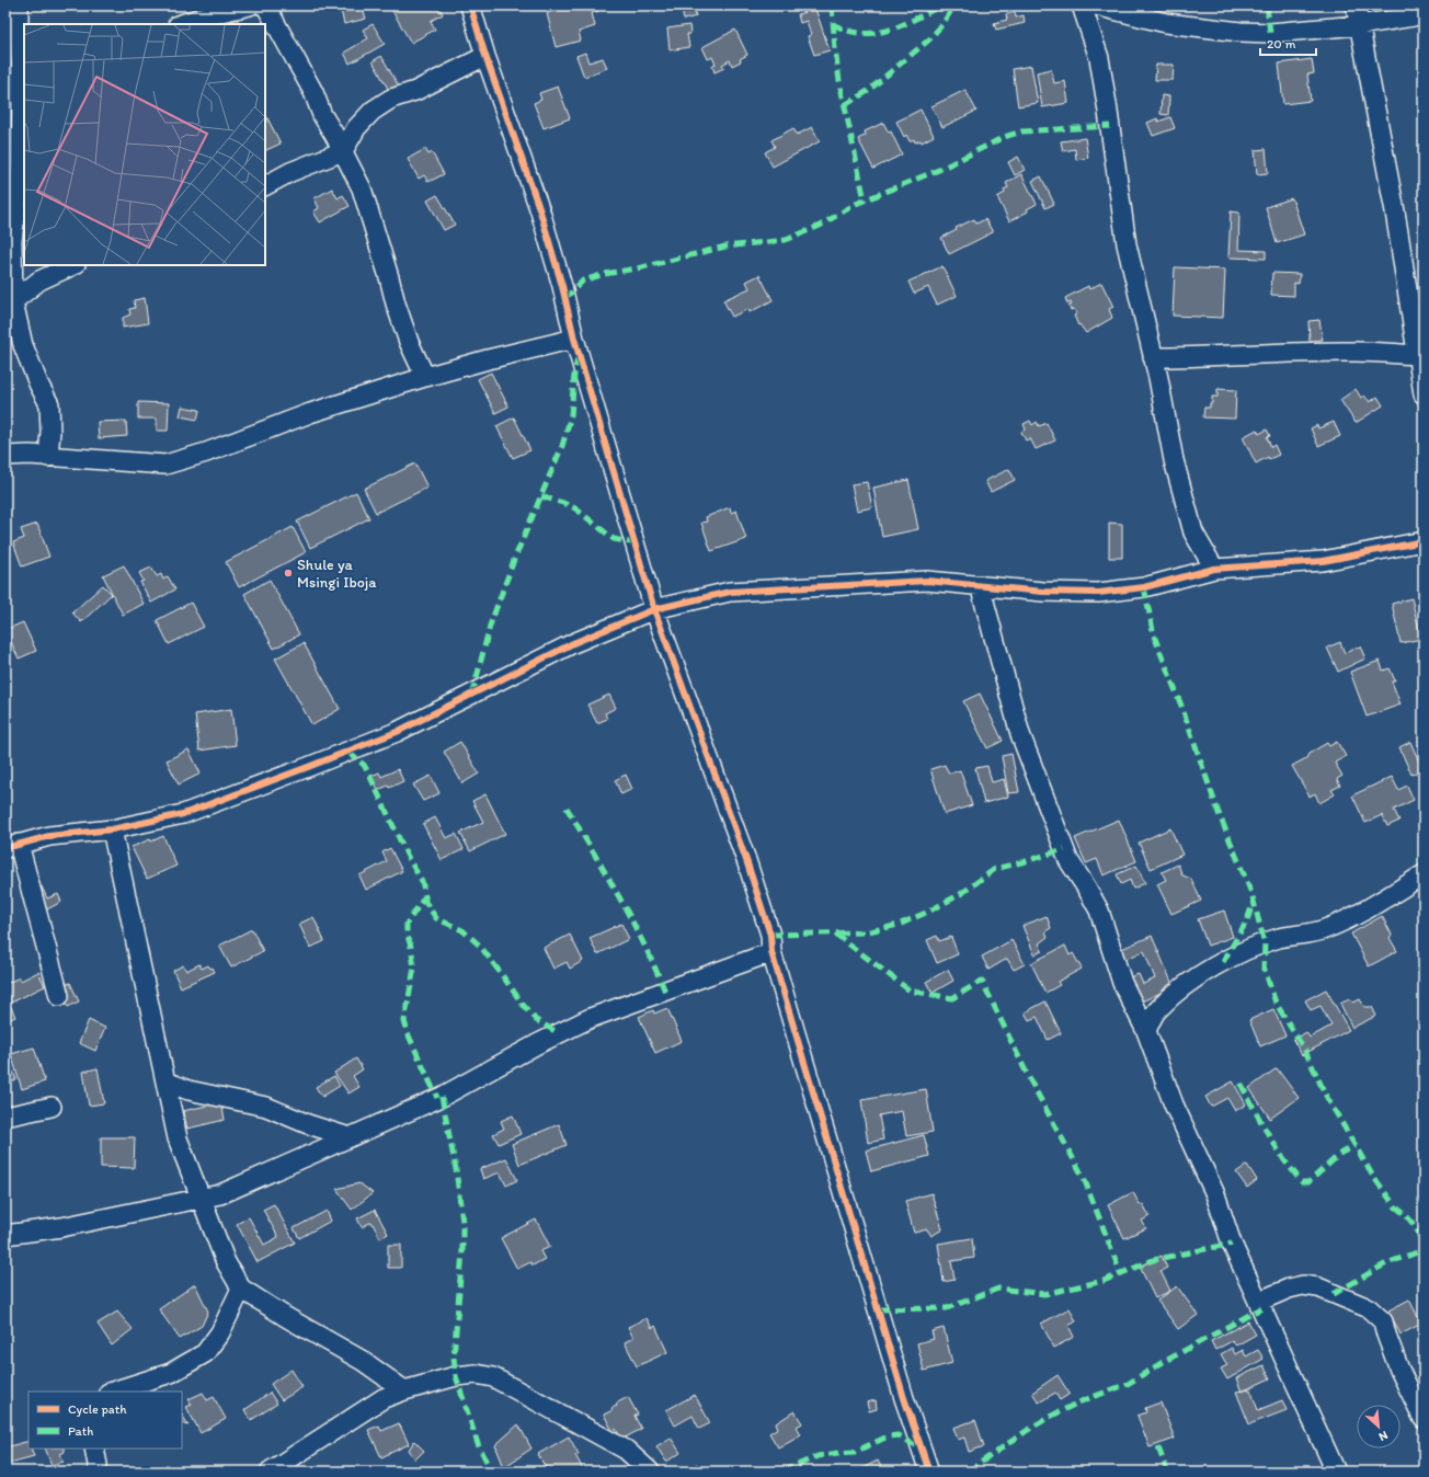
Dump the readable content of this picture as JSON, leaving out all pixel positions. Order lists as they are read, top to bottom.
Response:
{
  "places": ["Shule ya Msingi Iboja"],
  "legend": ["Cycle path", "Path"],
  "scale_bar": "20 m",
  "north": "bottom right"
}
